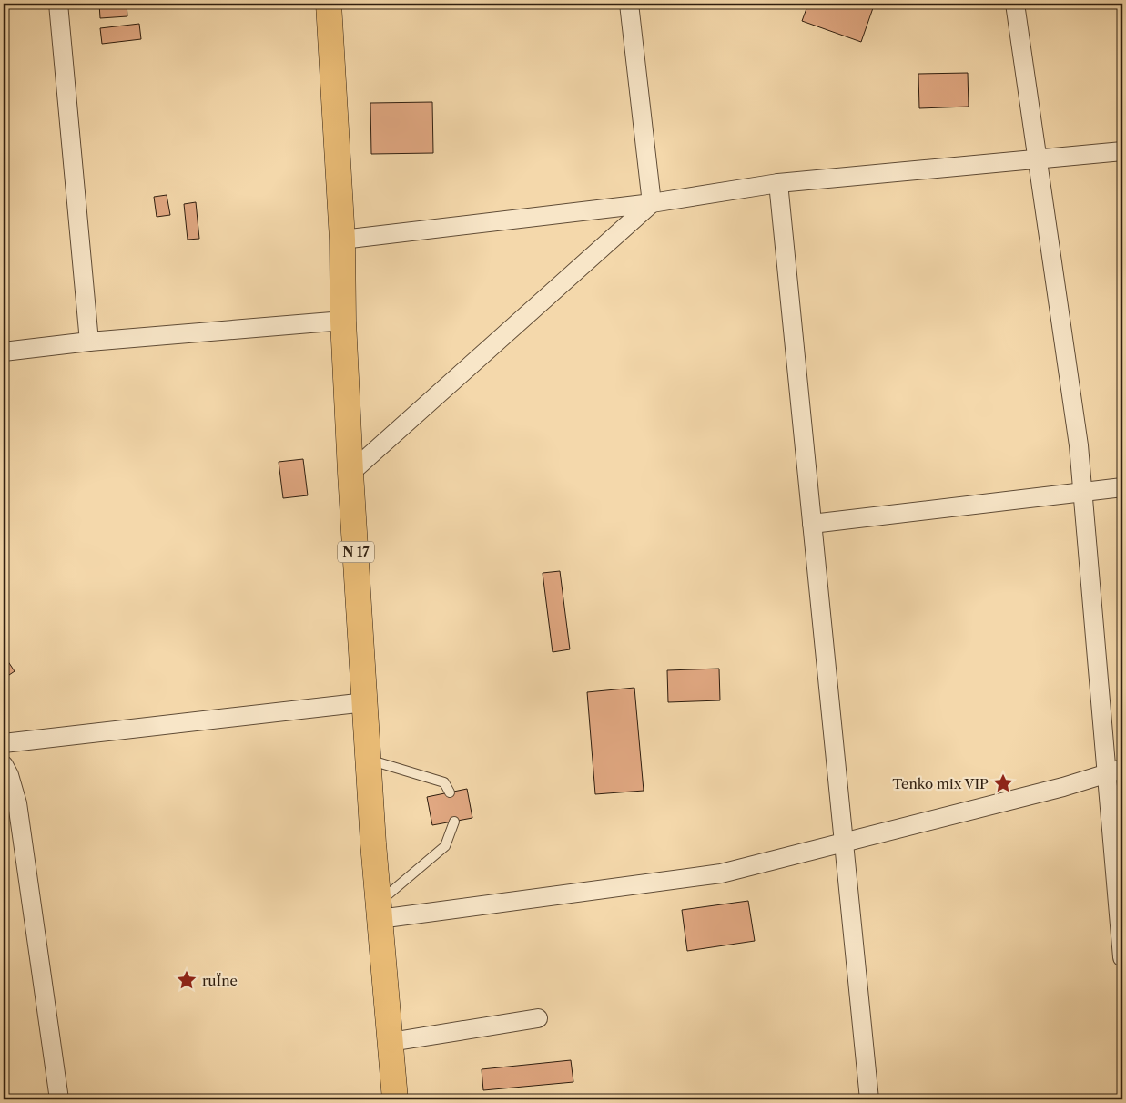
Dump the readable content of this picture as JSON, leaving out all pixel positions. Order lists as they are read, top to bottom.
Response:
{
  "streets": {
    "main road": ["N 17"]
  },
  "places": {
    "place": ["Tenko mix VIP", "ruÏne"]
  }
}
